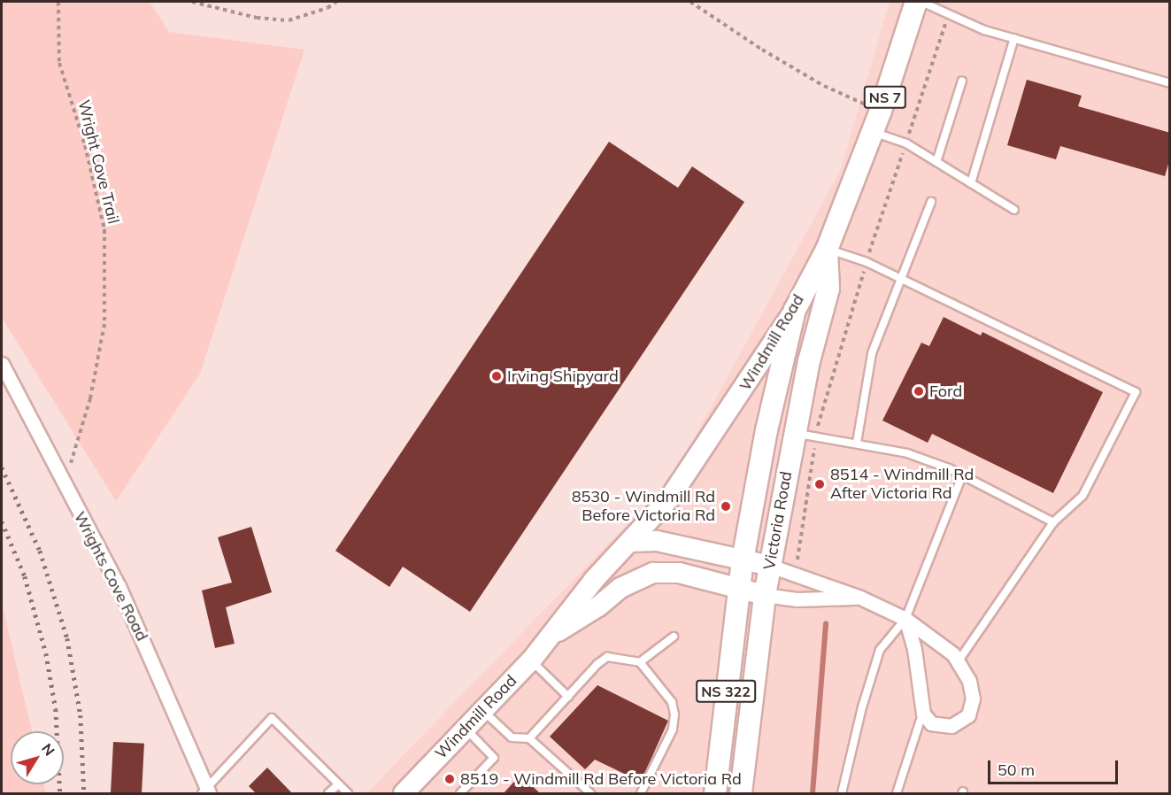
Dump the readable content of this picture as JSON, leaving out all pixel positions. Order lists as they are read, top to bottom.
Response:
{
  "streets": {
    "main road": [
      "NS 7",
      "Windmill Road",
      "Victoria Road",
      "NS 322"
    ],
    "street": ["Wrights Cove Road"],
    "path": ["Wright Cove Trail"]
  },
  "crossings": [
    ["Wright Cove Trail", "Wrights Cove Road"],
    ["Windmill Road", "Victoria Road"]
  ],
  "places": [
    "Irving Shipyard",
    "Ford",
    "8514 - Windmill Rd After Victoria Rd",
    "8530 - Windmill Rd Before Victoria Rd",
    "8519 - Windmill Rd Before Victoria Rd"
  ],
  "scale_bar": "50 m",
  "north": "top right"
}
